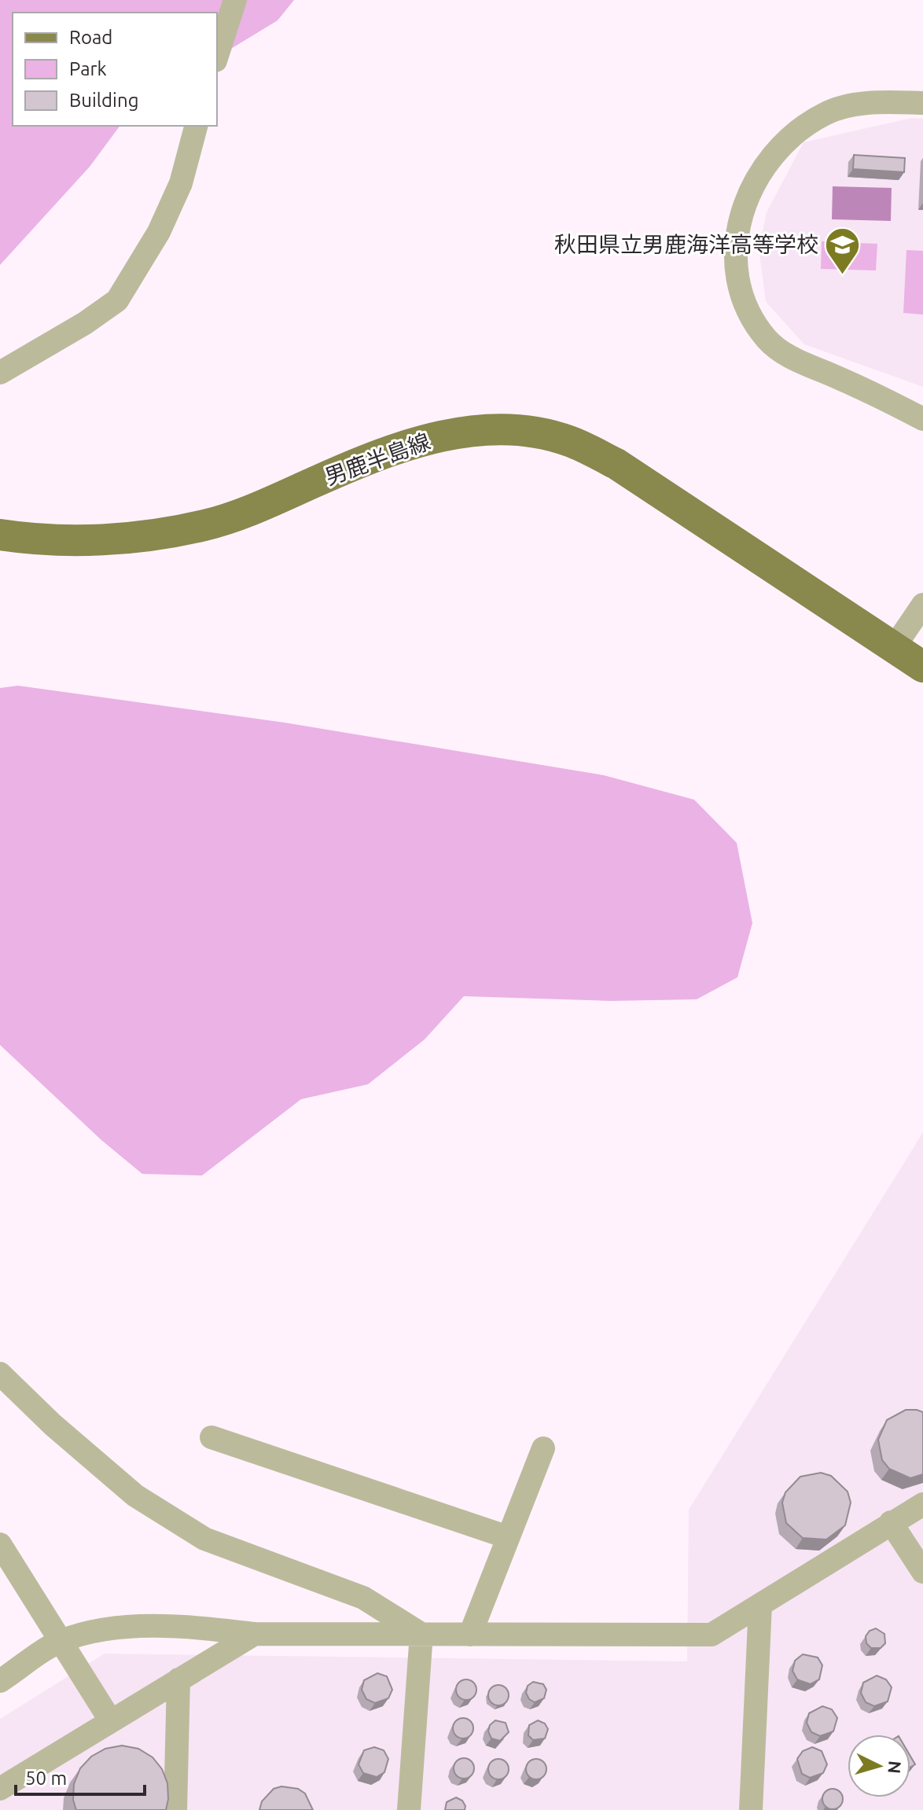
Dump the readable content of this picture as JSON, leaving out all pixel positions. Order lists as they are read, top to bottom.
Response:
{
  "streets": {
    "main road": ["男鹿半島線"]
  },
  "places": {
    "school or university": ["秋田県立男鹿海洋高等学校"]
  },
  "legend": ["Road", "Park", "Building"],
  "scale_bar": "50 m",
  "north": "right"
}
